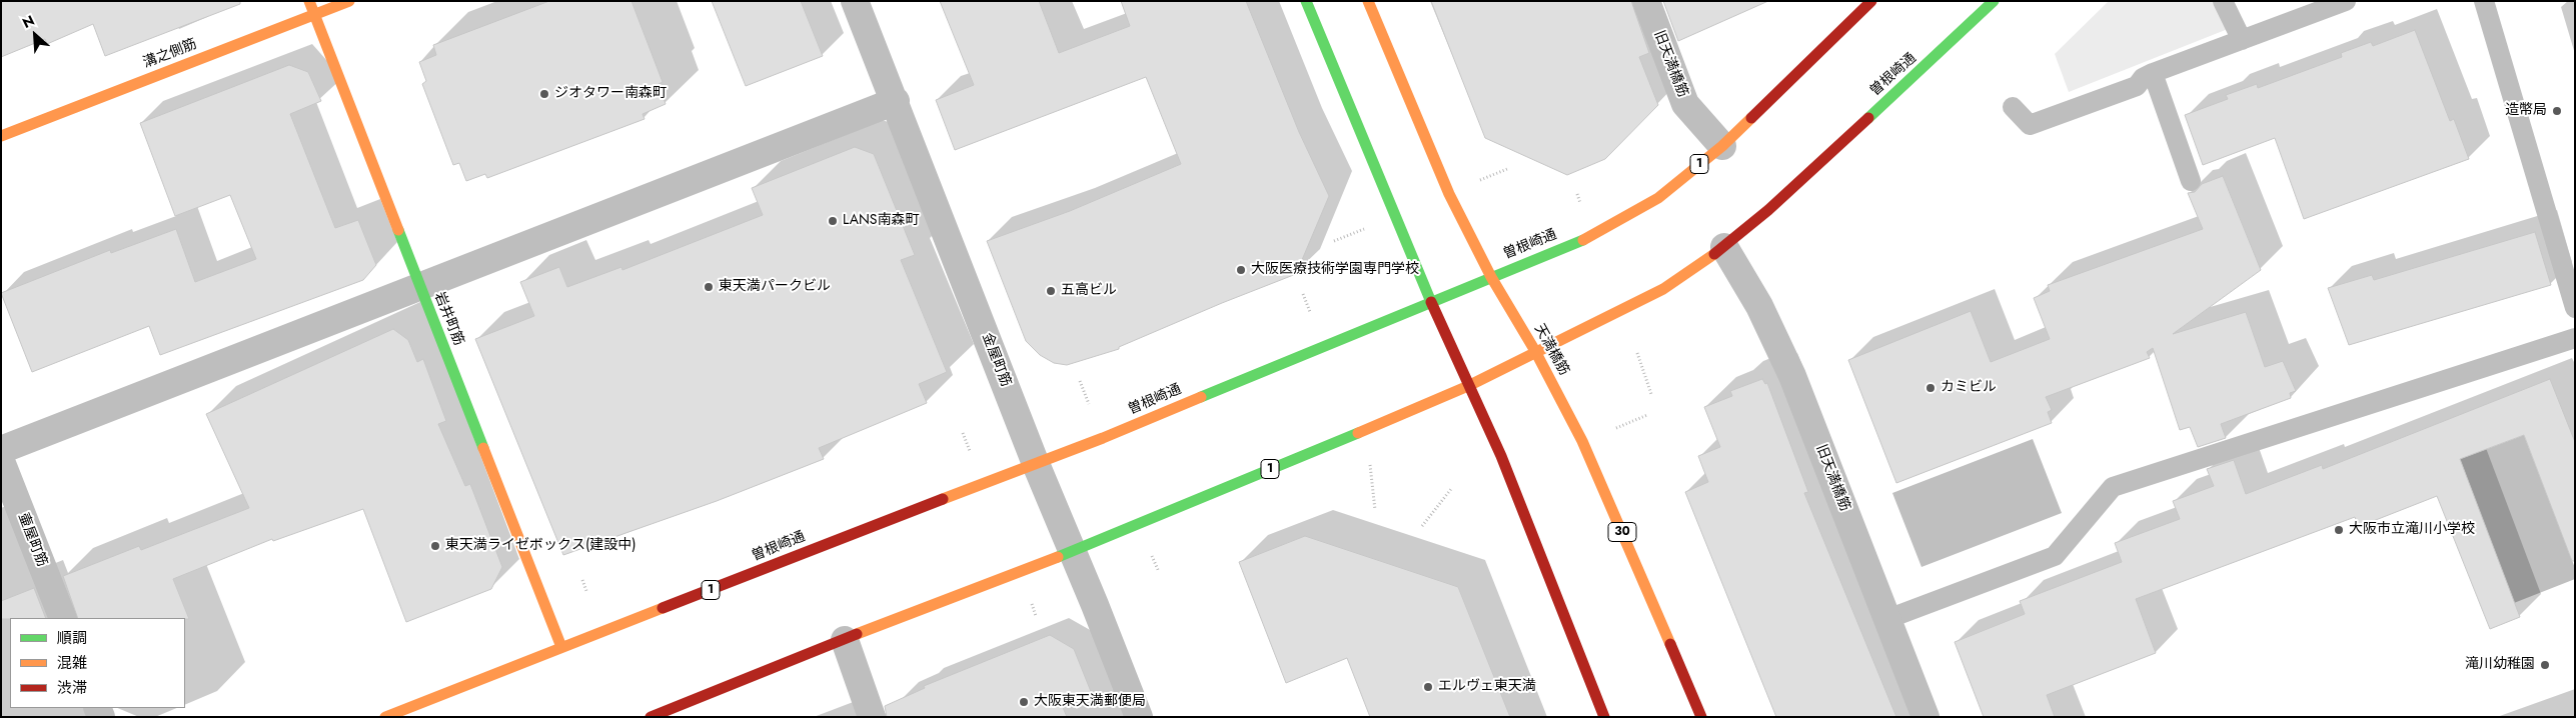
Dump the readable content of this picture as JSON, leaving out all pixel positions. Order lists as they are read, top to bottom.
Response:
{
  "streets": {
    "main road": [
      "溝之側筋",
      "曽根崎通",
      "1",
      "岩井町筋",
      "天満橋筋",
      "30"
    ],
    "street": ["旧天満橋筋", "金屋町筋", "壷屋町筋"]
  },
  "crossings": [
    ["溝之側筋", "岩井町筋"],
    ["旧天満橋筋", "曽根崎通"],
    ["曽根崎通", "岩井町筋"],
    ["曽根崎通", "天満橋筋"],
    ["曽根崎通", "金屋町筋"]
  ],
  "places": [
    "ジオタワー南森町",
    "造幣局",
    "LANS南森町",
    "大阪医療技術学園専門学校",
    "東天満パークビル",
    "五高ビル",
    "カミビル",
    "大阪市立滝川小学校",
    "東天満ライゼボックス(建設中)",
    "滝川幼稚園",
    "エルヴェ東天満",
    "大阪東天満郵便局"
  ],
  "legend": ["順調", "混雑", "渋滞"],
  "north": "top left"
}
